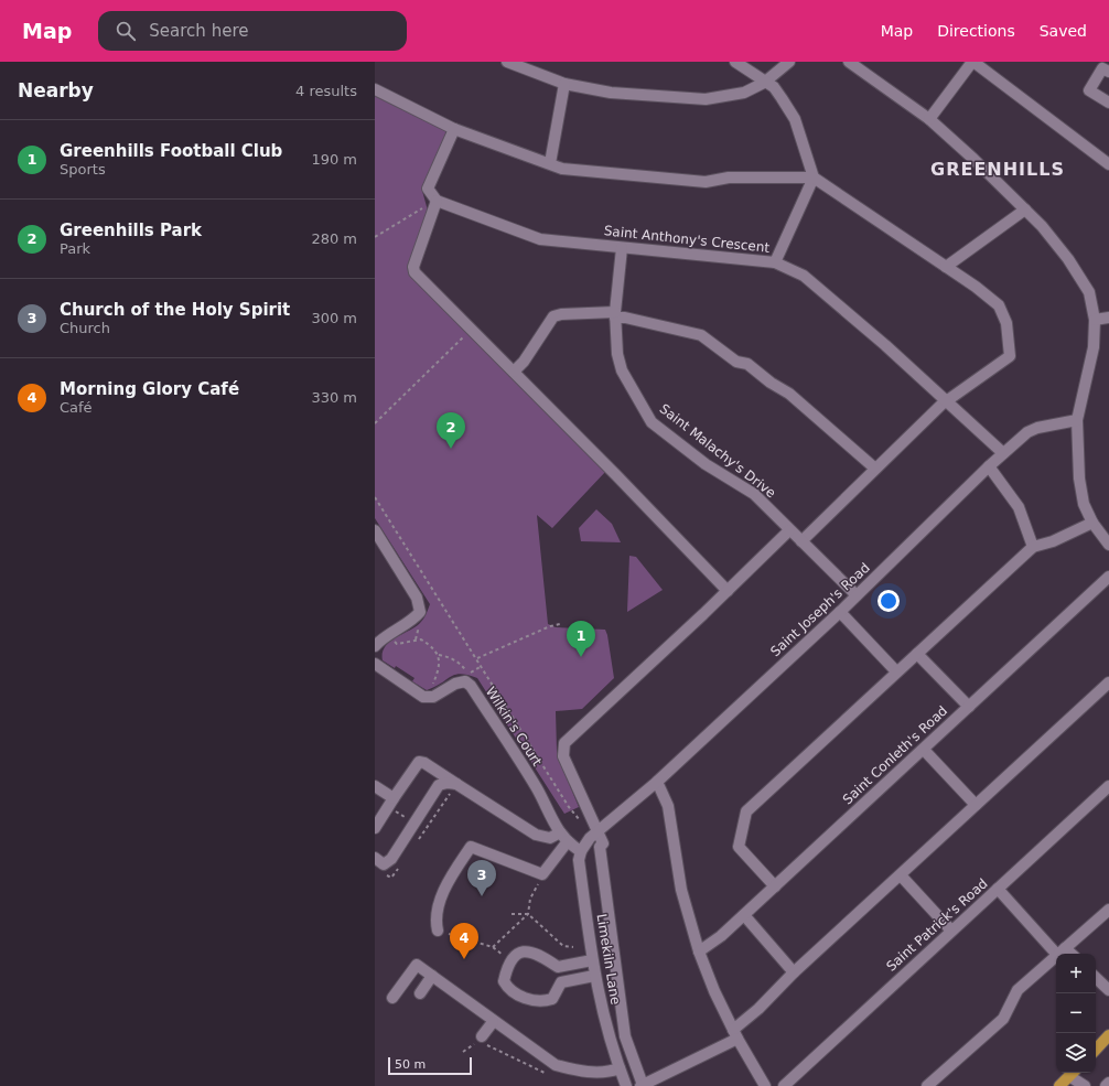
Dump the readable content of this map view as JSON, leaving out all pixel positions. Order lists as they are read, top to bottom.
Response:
{
  "streets": {
    "street": [
      "Saint Anthony's Crescent",
      "Saint Malachy's Drive",
      "Saint Joseph's Road",
      "Wilkin's Court",
      "Saint Conleth's Road",
      "Saint Patrick's Road",
      "Limekiln Lane"
    ]
  },
  "crossings": [
    ["Saint Anthony's Crescent", "Saint Malachy's Drive"],
    ["Saint Anthony's Crescent", "Saint Joseph's Road"],
    ["Saint Malachy's Drive", "Saint Joseph's Road"],
    ["Wilkin's Court", "Limekiln Lane"]
  ],
  "districts": ["GREENHILLS"],
  "scale_bar": "50 m",
  "page": {
    "header": "Map",
    "search": "Search here",
    "nav": ["Map", "Directions", "Saved"],
    "heading": ["Nearby", "4 results"],
    "list": [
      {
        "mark": "1",
        "name": "Greenhills Football Club",
        "note": "Sports",
        "value": "190 m"
      },
      {
        "mark": "2",
        "name": "Greenhills Park",
        "note": "Park",
        "value": "280 m"
      },
      {
        "mark": "3",
        "name": "Church of the Holy Spirit",
        "note": "Church",
        "value": "300 m"
      },
      {
        "mark": "4",
        "name": "Morning Glory Café",
        "note": "Café",
        "value": "330 m"
      }
    ],
    "pins": [
      "2",
      "1",
      "3",
      "4"
    ],
    "map_buttons": ["+", "−"],
    "scale": "50 m"
  }
}
